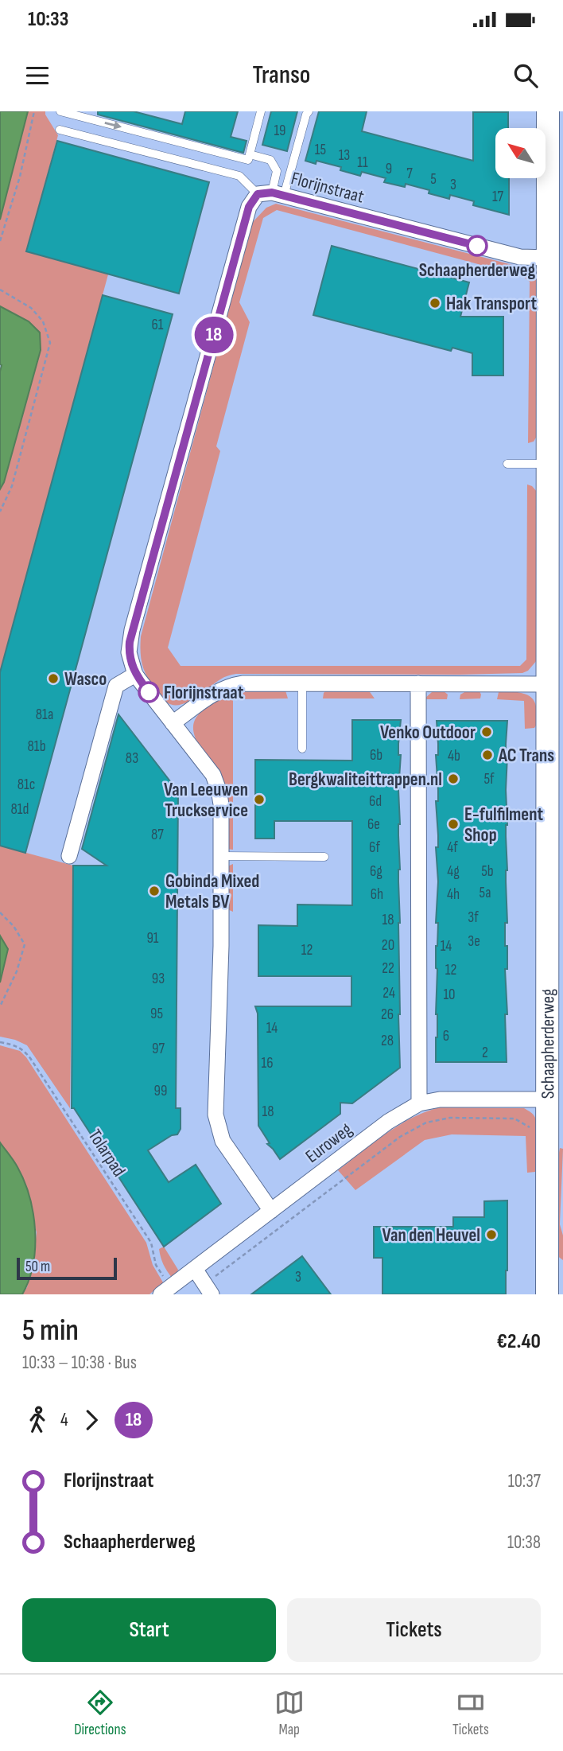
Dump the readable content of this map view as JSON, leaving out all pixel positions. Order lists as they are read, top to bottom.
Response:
{
  "streets": {
    "street": ["Florijnstraat", "Schaapherderweg", "Euroweg"],
    "path": ["Tolarpad"]
  },
  "crossings": [
    ["Florijnstraat", "Schaapherderweg"],
    ["Schaapherderweg", "Euroweg"],
    ["Euroweg", "Tolarpad"]
  ],
  "places": [
    "Schaapherderweg",
    "Hak Transport",
    "Wasco",
    "Florijnstraat",
    "Venko Outdoor",
    "AC Trans",
    "Bergkwaliteittrappen.nl",
    "Van Leeuwen Truckservice",
    "E-fulfilment Shop",
    "Gobinda Mixed Metals BV",
    "Van den Heuvel"
  ],
  "lines": ["bus line 18"],
  "house_numbers": [
    "19",
    "15",
    "13",
    "11",
    "9",
    "7",
    "5",
    "3",
    "17",
    "61",
    "81a",
    "81b",
    "6b",
    "4b",
    "83",
    "5f",
    "81c",
    "6d",
    "81d",
    "6e",
    "87",
    "6f",
    "4f",
    "6g",
    "4g",
    "5b",
    "5a",
    "6h",
    "4h",
    "3f",
    "18",
    "91",
    "3e",
    "20",
    "14",
    "12",
    "22",
    "12",
    "93",
    "24",
    "10",
    "95",
    "26",
    "14",
    "6",
    "28",
    "97",
    "2",
    "16",
    "99",
    "18",
    "3"
  ],
  "scale_bar": "50 m",
  "north": "top left",
  "page": {
    "status": "10:33",
    "header": "Transo",
    "on_map": "18",
    "scale": "50 m",
    "heading": ["5 min", "10:33 – 10:38 · Bus", "€2.40"],
    "legs": ["4", "18"],
    "list": [
      {
        "name": "Florijnstraat",
        "value": "10:37"
      },
      {
        "name": "Schaapherderweg",
        "value": "10:38"
      }
    ],
    "buttons": ["Start", "Tickets"],
    "tabs": ["Directions", "Map", "Tickets"]
  }
}
